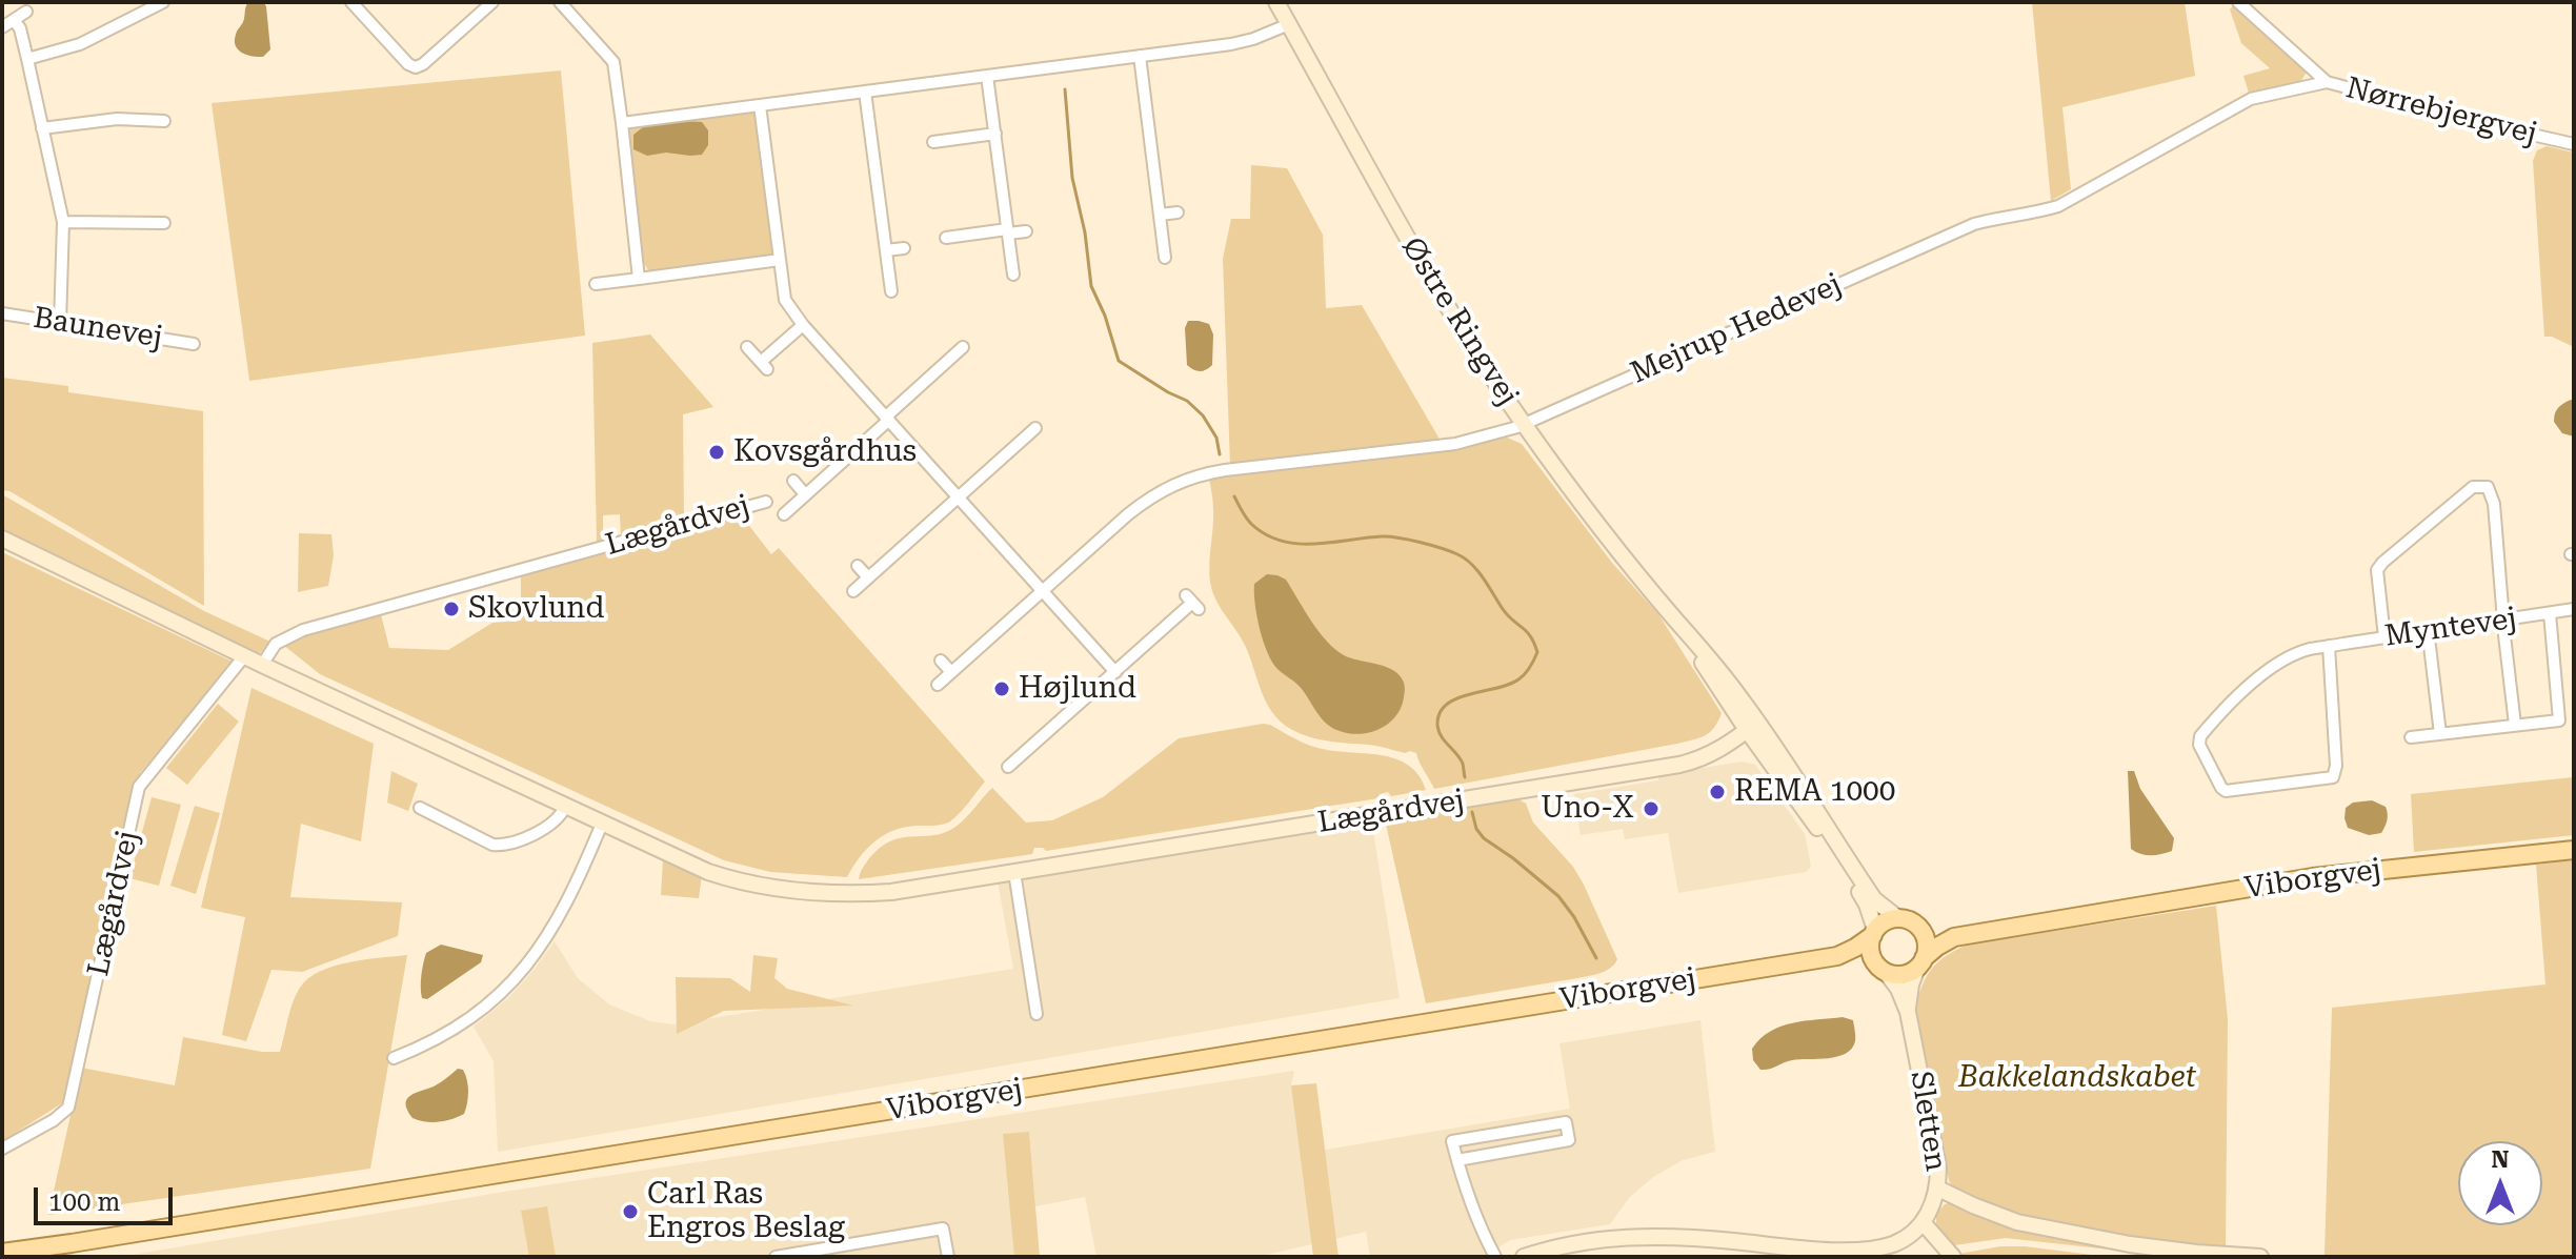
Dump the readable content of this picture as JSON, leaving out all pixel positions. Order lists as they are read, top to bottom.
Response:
{
  "streets": {
    "main road": ["Viborgvej"],
    "street": [
      "Nørrebjergvej",
      "Østre Ringvej",
      "Baunevej",
      "Mejrup Hedevej",
      "Lægårdvej",
      "Myntevej",
      "Sletten"
    ]
  },
  "crossings": [
    ["Nørrebjergvej", "Mejrup Hedevej"],
    ["Østre Ringvej", "Mejrup Hedevej"],
    ["Østre Ringvej", "Lægårdvej"],
    ["Østre Ringvej", "Viborgvej"],
    ["Østre Ringvej", "Sletten"],
    ["Viborgvej", "Sletten"]
  ],
  "parks": ["Bakkelandskabet"],
  "places": [
    "Kovsgårdhus",
    "Skovlund",
    "Højlund",
    "REMA 1000",
    "Uno-X",
    "Carl Ras Engros Beslag"
  ],
  "scale_bar": "100 m",
  "north": "top"
}
